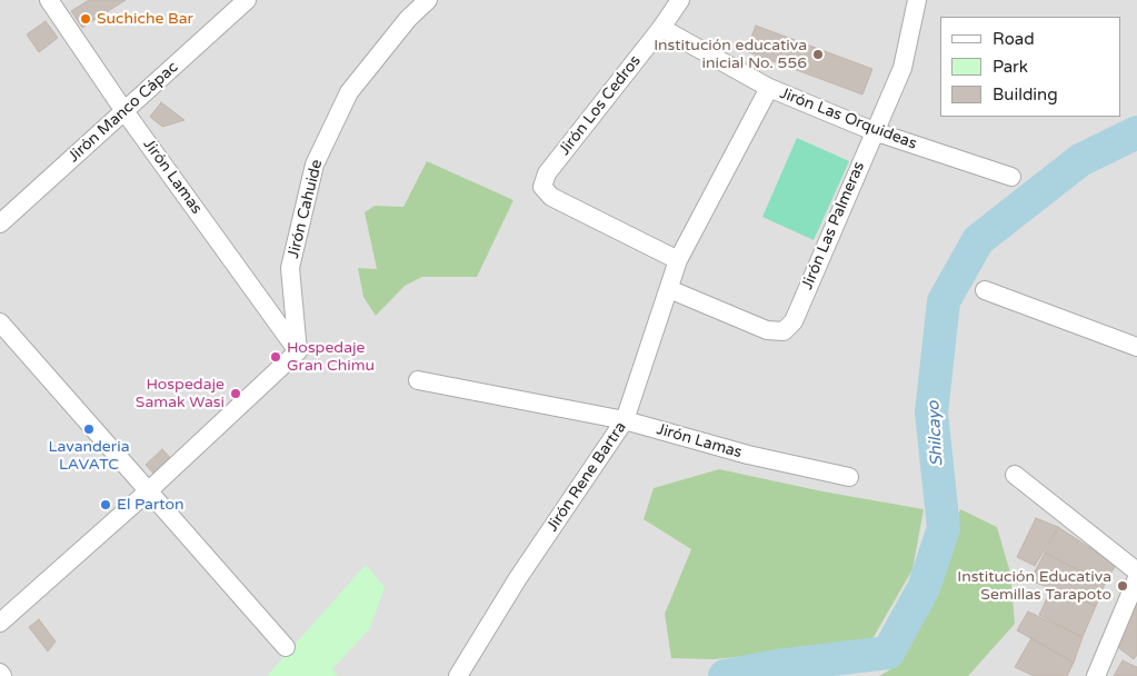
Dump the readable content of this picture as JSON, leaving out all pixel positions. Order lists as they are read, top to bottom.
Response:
{
  "streets": {
    "street": [
      "Jirón Los Cedros",
      "Jirón Manco Cápac",
      "Jirón Las Orquideas",
      "Jirón Lamas",
      "Jirón Cahuide",
      "Jirón Las Palmeras",
      "Jirón Rene Bartra"
    ]
  },
  "crossings": [
    ["Jirón Los Cedros", "Jirón Las Orquideas"],
    ["Jirón Los Cedros", "Jirón Rene Bartra"],
    ["Jirón Manco Cápac", "Jirón Lamas"],
    ["Jirón Las Orquideas", "Jirón Las Palmeras"],
    ["Jirón Las Orquideas", "Jirón Rene Bartra"],
    ["Jirón Lamas", "Jirón Cahuide"],
    ["Jirón Lamas", "Jirón Rene Bartra"],
    ["Jirón Las Palmeras", "Jirón Rene Bartra"]
  ],
  "water": ["Shilcayo"],
  "places": [
    "Suchiche Bar",
    "Institución educativa inicial No. 556",
    "Hospedaje Gran Chimu",
    "Hospedaje Samak Wasi",
    "Lavanderia LAVATC",
    "El Parton",
    "Institución Educativa Semillas Tarapoto"
  ],
  "legend": ["Road", "Park", "Building"]
}
